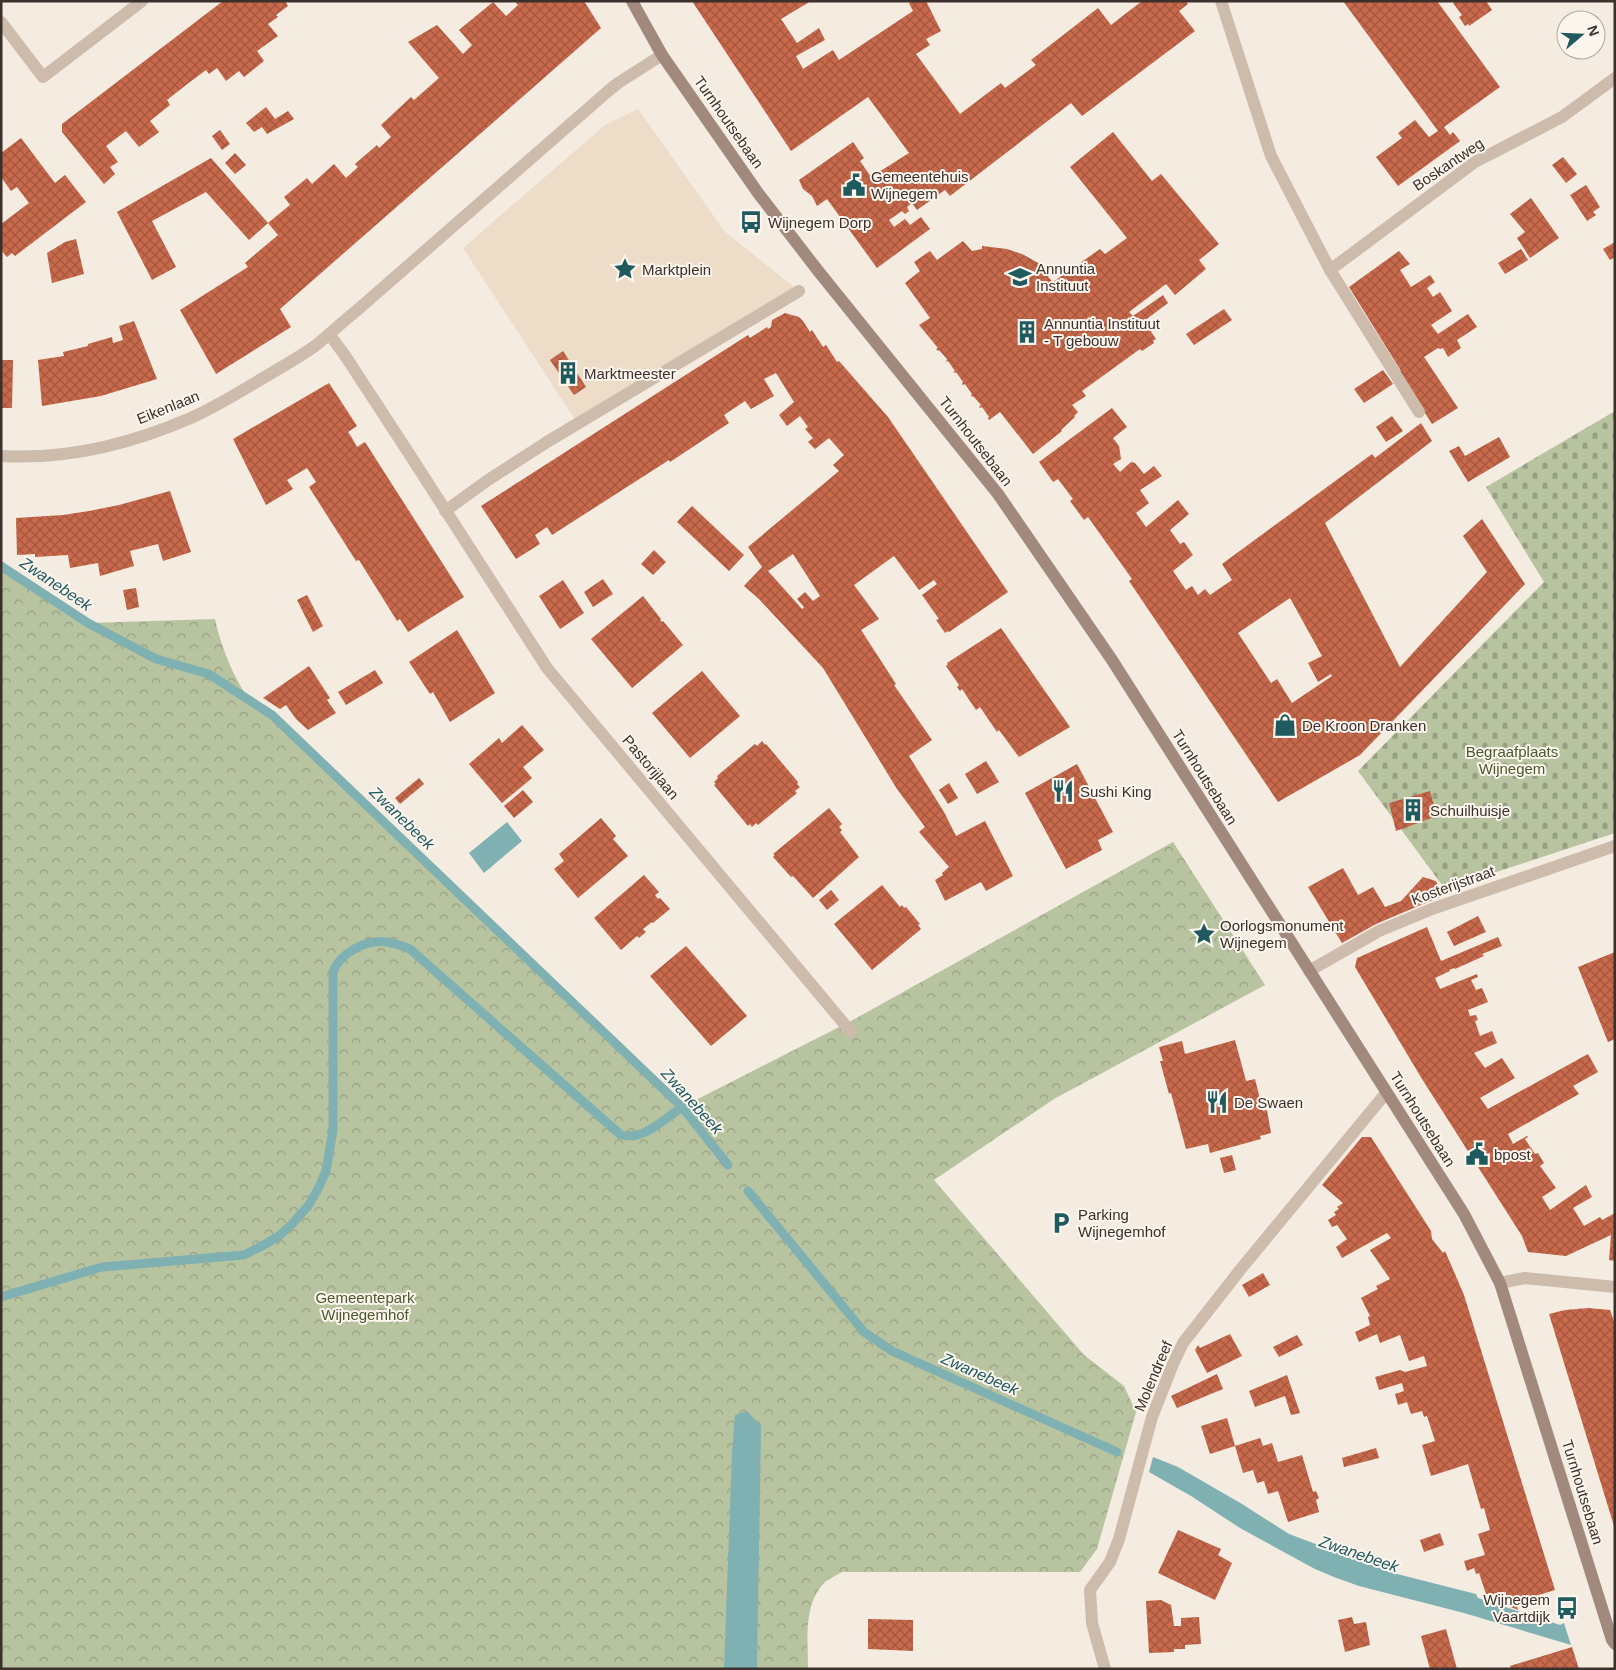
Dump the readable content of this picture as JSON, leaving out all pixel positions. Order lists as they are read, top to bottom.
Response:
{
  "streets": {
    "main road": ["Turnhoutsebaan"],
    "street": [
      "Boskantweg",
      "Eikenlaan",
      "Pastorijlaan",
      "Kosterijstraat",
      "Molendreef"
    ]
  },
  "crossings": [
    ["Turnhoutsebaan", "Kosterijstraat"],
    ["Turnhoutsebaan", "Molendreef"]
  ],
  "water": ["Zwanebeek"],
  "parks": ["Begraafplaats Wijnegem", "Gemeentepark Wijnegemhof"],
  "places": {
    "public building": ["Gemeentehuis Wijnegem", "bpost"],
    "bus stop": ["Wijnegem Dorp", "Wijnegem Vaartdijk"],
    "place": ["Marktplein", "Oorlogsmonument Wijnegem"],
    "school or university": ["Annuntia Instituut"],
    "building": ["Annuntia Instituut - T gebouw", "Marktmeester", "Schuilhuisje"],
    "shop": ["De Kroon Dranken"],
    "restaurant": ["Sushi King", "De Swaen"],
    "parking": ["Parking Wijnegemhof"]
  },
  "north": "right"
}
